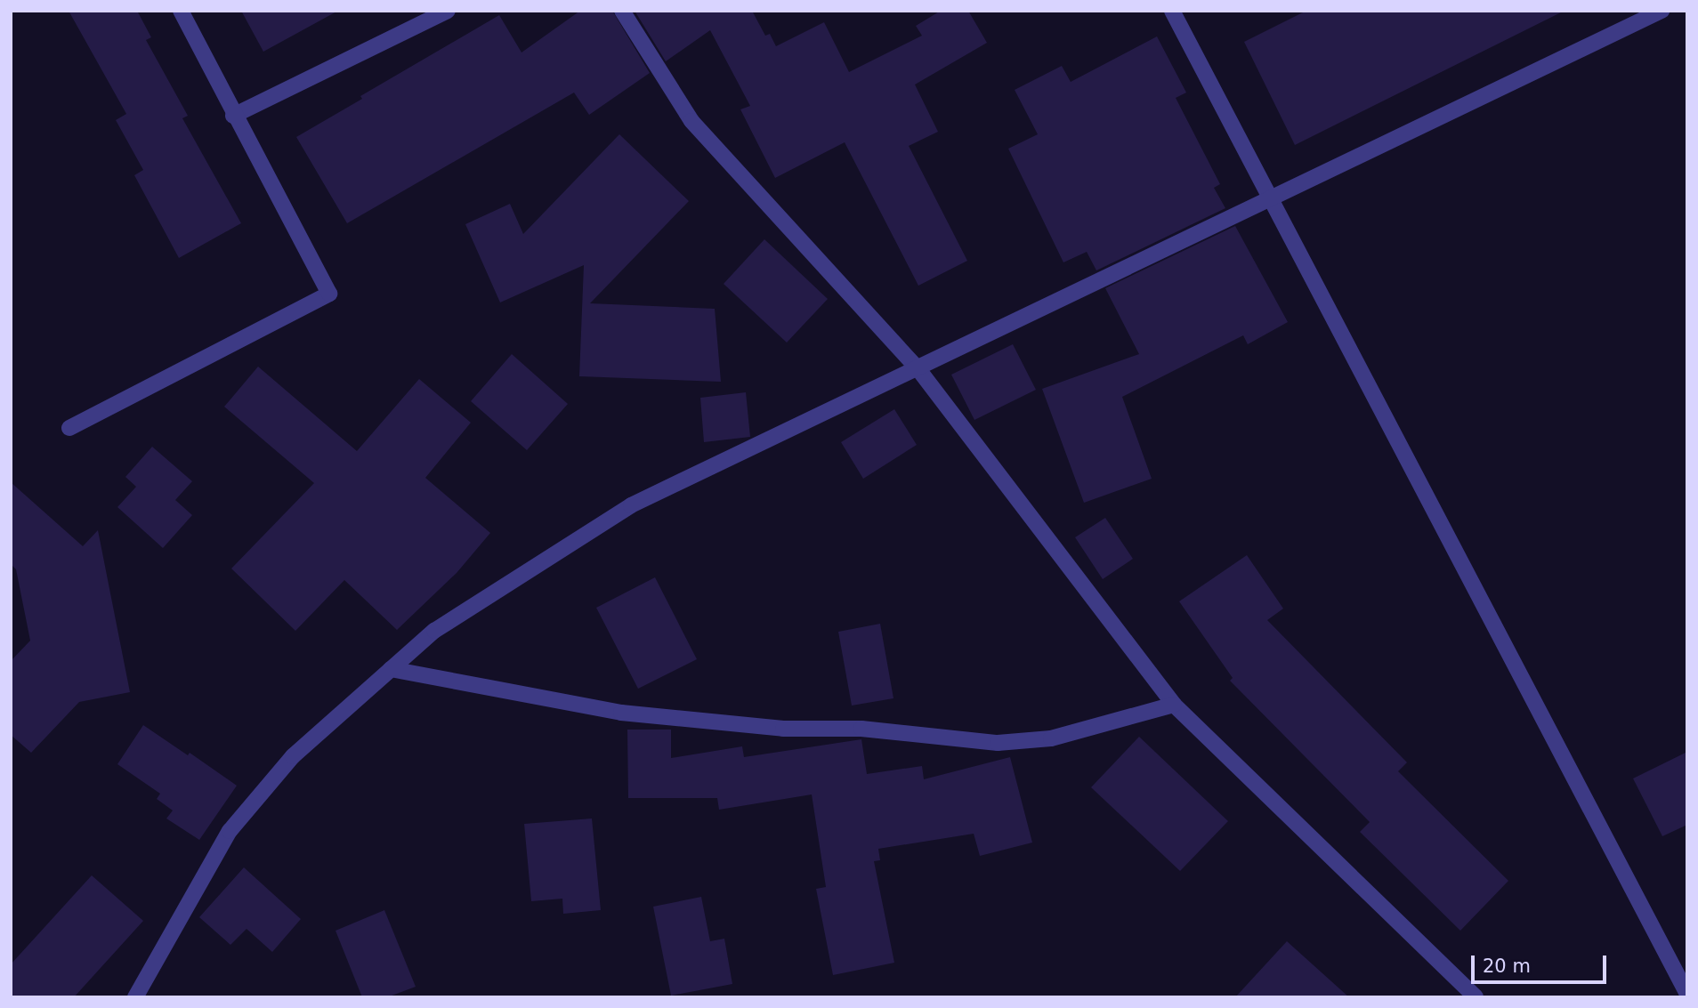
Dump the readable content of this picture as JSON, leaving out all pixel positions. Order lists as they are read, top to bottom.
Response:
{
  "scale_bar": "20 m"
}
